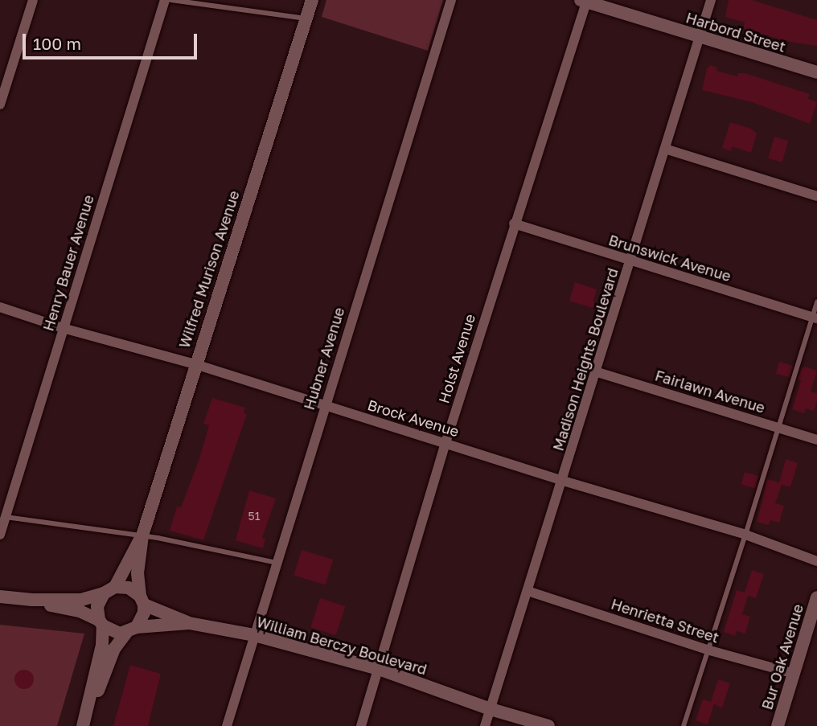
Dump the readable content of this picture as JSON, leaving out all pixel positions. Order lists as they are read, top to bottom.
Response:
{
  "streets": {
    "street": [
      "Harbord Street",
      "Brunswick Avenue",
      "Henry Bauer Avenue",
      "Wilfred Murison Avenue",
      "Hubner Avenue",
      "Holst Avenue",
      "Madison Heights Boulevard",
      "Fairlawn Avenue",
      "Brock Avenue",
      "Henrietta Street",
      "William Berczy Boulevard",
      "Bur Oak Avenue"
    ]
  },
  "crossings": [
    ["Harbord Street", "Holst Avenue"],
    ["Harbord Street", "Madison Heights Boulevard"],
    ["Brunswick Avenue", "Holst Avenue"],
    ["Brunswick Avenue", "Madison Heights Boulevard"],
    ["Henry Bauer Avenue", "Brock Avenue"],
    ["Wilfred Murison Avenue", "Brock Avenue"],
    ["Wilfred Murison Avenue", "William Berczy Boulevard"],
    ["Hubner Avenue", "Brock Avenue"],
    ["Hubner Avenue", "William Berczy Boulevard"],
    ["Holst Avenue", "Brock Avenue"],
    ["Holst Avenue", "William Berczy Boulevard"],
    ["Madison Heights Boulevard", "Fairlawn Avenue"],
    ["Madison Heights Boulevard", "Brock Avenue"],
    ["Madison Heights Boulevard", "Henrietta Street"],
    ["Madison Heights Boulevard", "William Berczy Boulevard"],
    ["Henrietta Street", "Bur Oak Avenue"]
  ],
  "house_numbers": ["51"],
  "scale_bar": "100 m"
}
